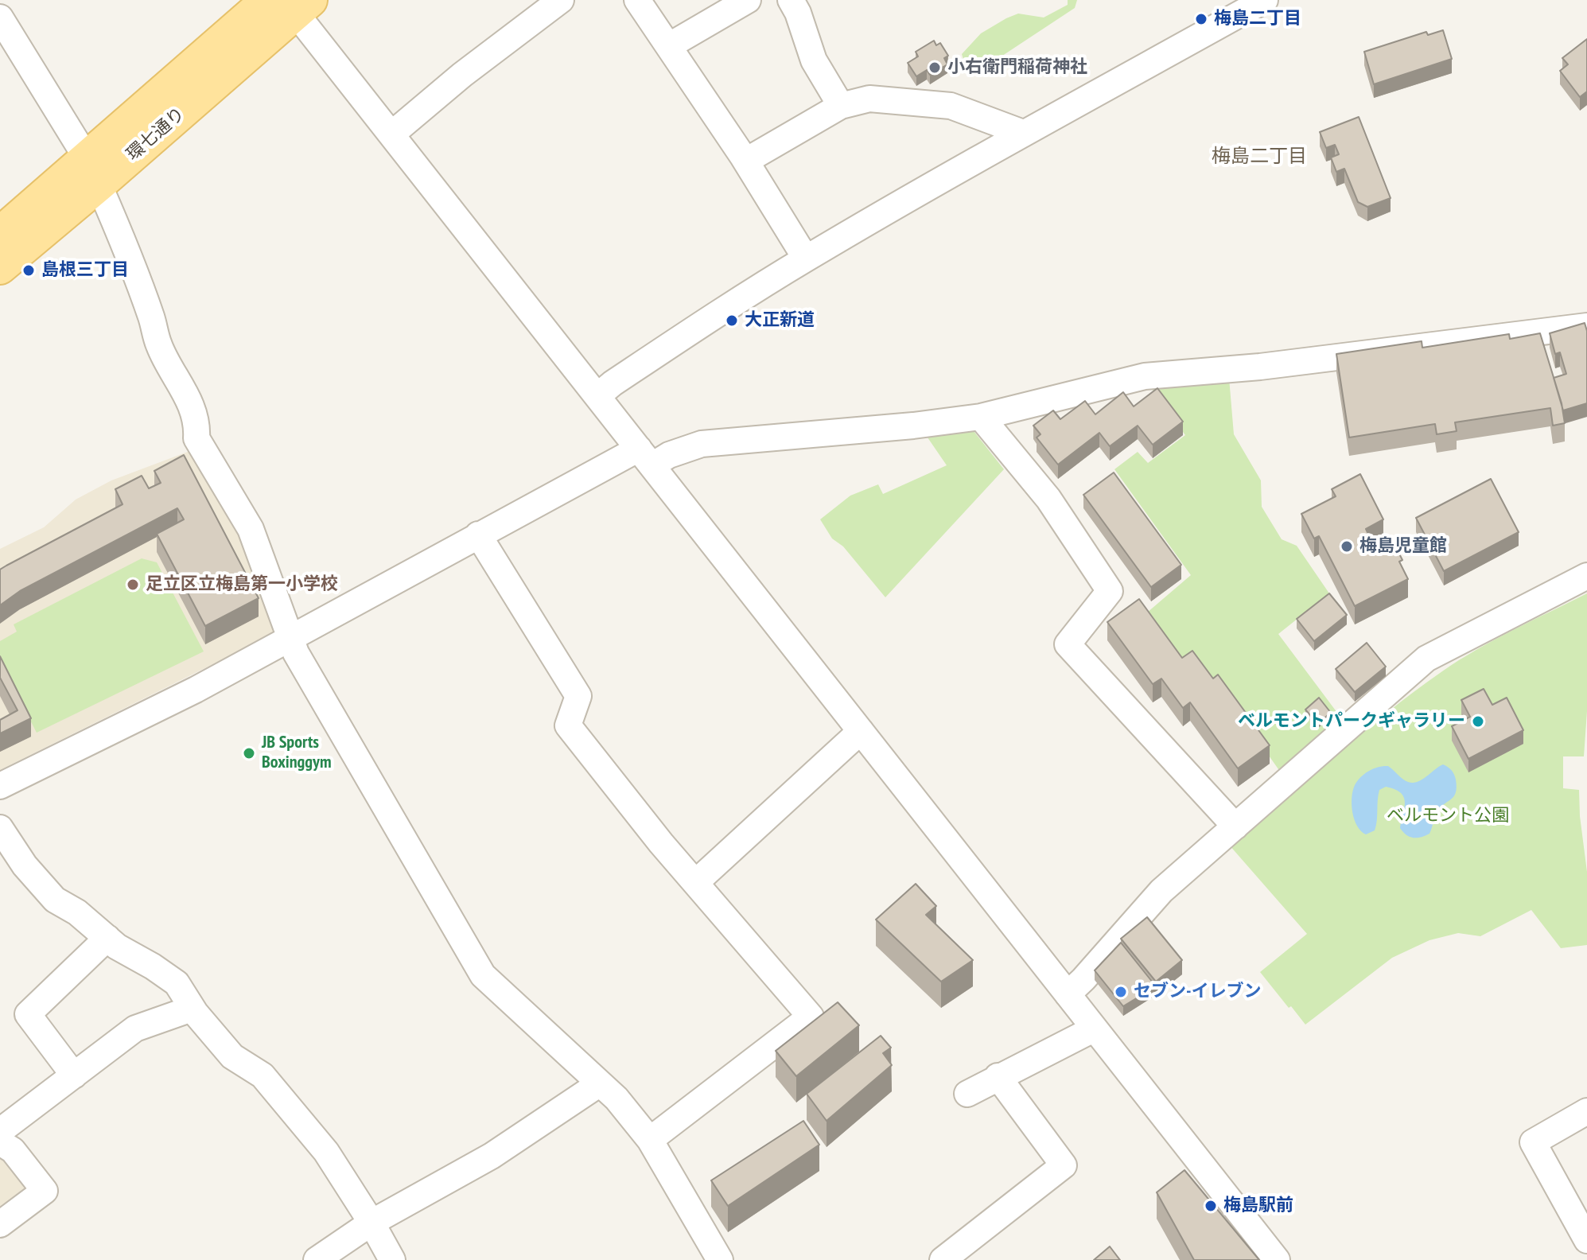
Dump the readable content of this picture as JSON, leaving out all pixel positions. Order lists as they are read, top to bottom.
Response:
{
  "streets": {
    "main road": ["環七通り"]
  },
  "districts": ["梅島二丁目"],
  "parks": ["ベルモント公園"],
  "places": [
    "梅島二丁目",
    "小右衛門稲荷神社",
    "島根三丁目",
    "大正新道",
    "梅島児童館",
    "足立区立梅島第一小学校",
    "ベルモントパークギャラリー",
    "JB Sports Boxinggym",
    "セブン-イレブン",
    "梅島駅前"
  ]
}
